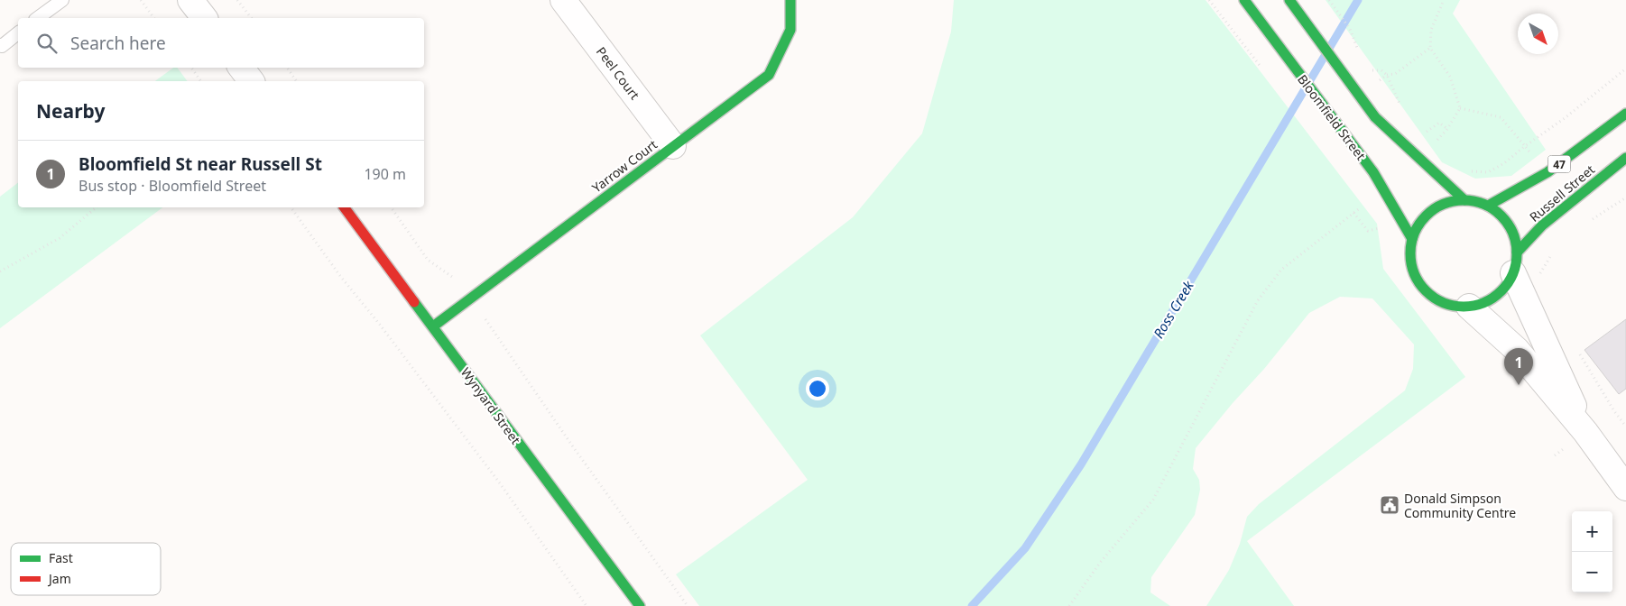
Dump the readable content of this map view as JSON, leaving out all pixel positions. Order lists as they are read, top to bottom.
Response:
{
  "streets": {
    "main road": [
      "Bloomfield Street",
      "47",
      "Yarrow Court",
      "Russell Street",
      "Wynyard Street"
    ],
    "street": ["Peel Court"]
  },
  "crossings": [
    ["Peel Court", "Yarrow Court"],
    ["Bloomfield Street", "Russell Street"],
    ["Yarrow Court", "Wynyard Street"]
  ],
  "water": ["Ross Creek"],
  "places": {
    "public building": ["Donald Simpson Community Centre"]
  },
  "legend": ["Fast", "Jam"],
  "north": "bottom right",
  "page": {
    "search": "Search here",
    "heading": "Nearby",
    "list": [
      {
        "mark": "1",
        "name": "Bloomfield St near Russell St",
        "note": "Bus stop · Bloomfield Street",
        "value": "190 m"
      }
    ],
    "pins": "1",
    "map_buttons": ["+", "−"]
  }
}
